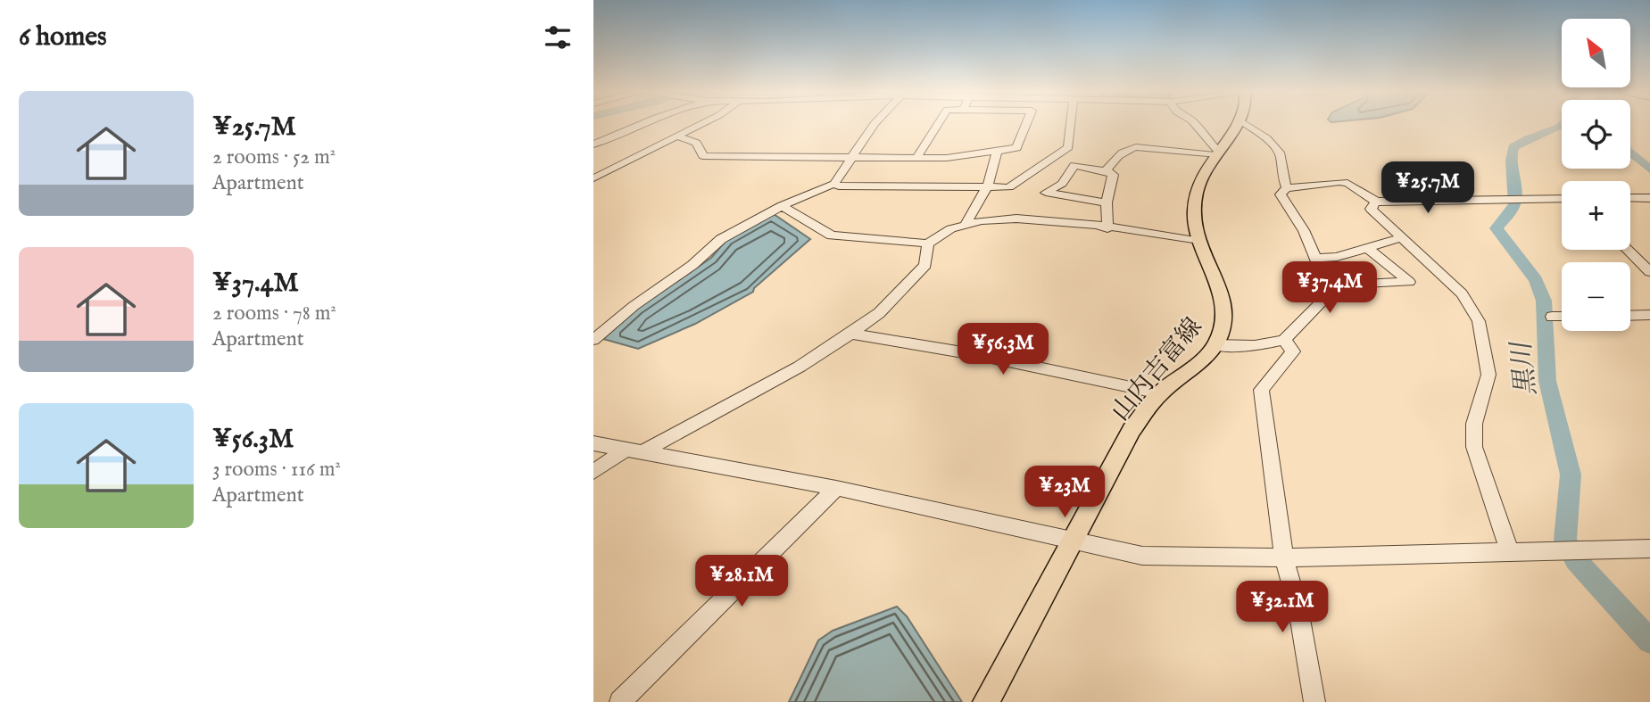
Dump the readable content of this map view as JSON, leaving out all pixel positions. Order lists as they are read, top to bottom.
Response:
{
  "streets": {
    "main road": ["山内吉富線"]
  },
  "water": ["黒川"],
  "north": "top left",
  "page": {
    "heading": "6 homes",
    "map_buttons": ["+", "−"],
    "list": [
      {
        "name": "¥25.7M",
        "note": "2 rooms · 52 m² · Apartment"
      },
      {
        "name": "¥37.4M",
        "note": "2 rooms · 78 m² · Apartment"
      },
      {
        "name": "¥56.3M",
        "note": "3 rooms · 116 m² · Apartment"
      }
    ],
    "price": [
      "¥25.7M",
      "¥37.4M",
      "¥56.3M",
      "¥23M",
      "¥28.1M",
      "¥32.1M"
    ]
  }
}
